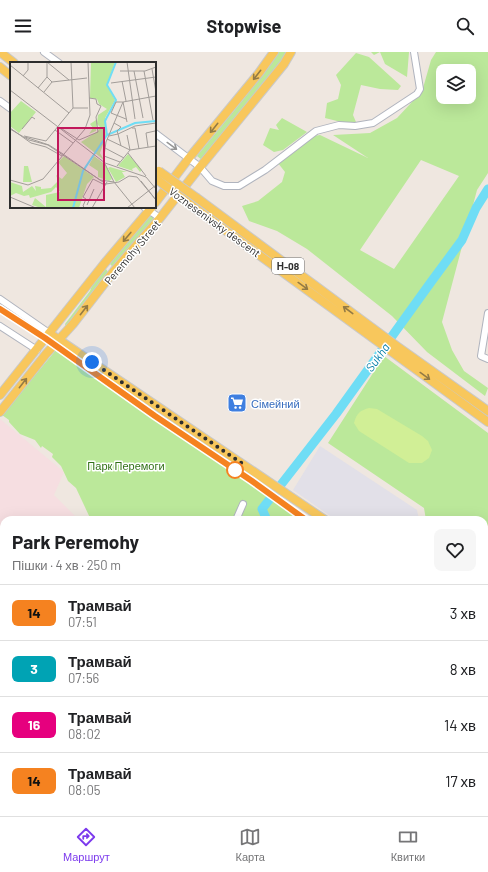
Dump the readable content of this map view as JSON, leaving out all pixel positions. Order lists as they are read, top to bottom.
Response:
{
  "streets": {
    "main road": ["Voznesenivsky descent", "Peremohy Street", "Н-08"]
  },
  "water": ["Sukha"],
  "parks": ["Парк Перемоги"],
  "places": {
    "supermarket": ["Сімейний"]
  },
  "lines": ["tram line 14"],
  "page": {
    "header": "Stopwise",
    "heading": ["Park Peremohy", "Пішки · 4 хв · 250 m"],
    "list": [
      {
        "mark": "14",
        "name": "Трамвай",
        "note": "07:51",
        "value": "3 хв"
      },
      {
        "mark": "3",
        "name": "Трамвай",
        "note": "07:56",
        "value": "8 хв"
      },
      {
        "mark": "16",
        "name": "Трамвай",
        "note": "08:02",
        "value": "14 хв"
      },
      {
        "mark": "14",
        "name": "Трамвай",
        "note": "08:05",
        "value": "17 хв"
      }
    ],
    "tabs": ["Маршрут", "Карта", "Квитки"]
  }
}
